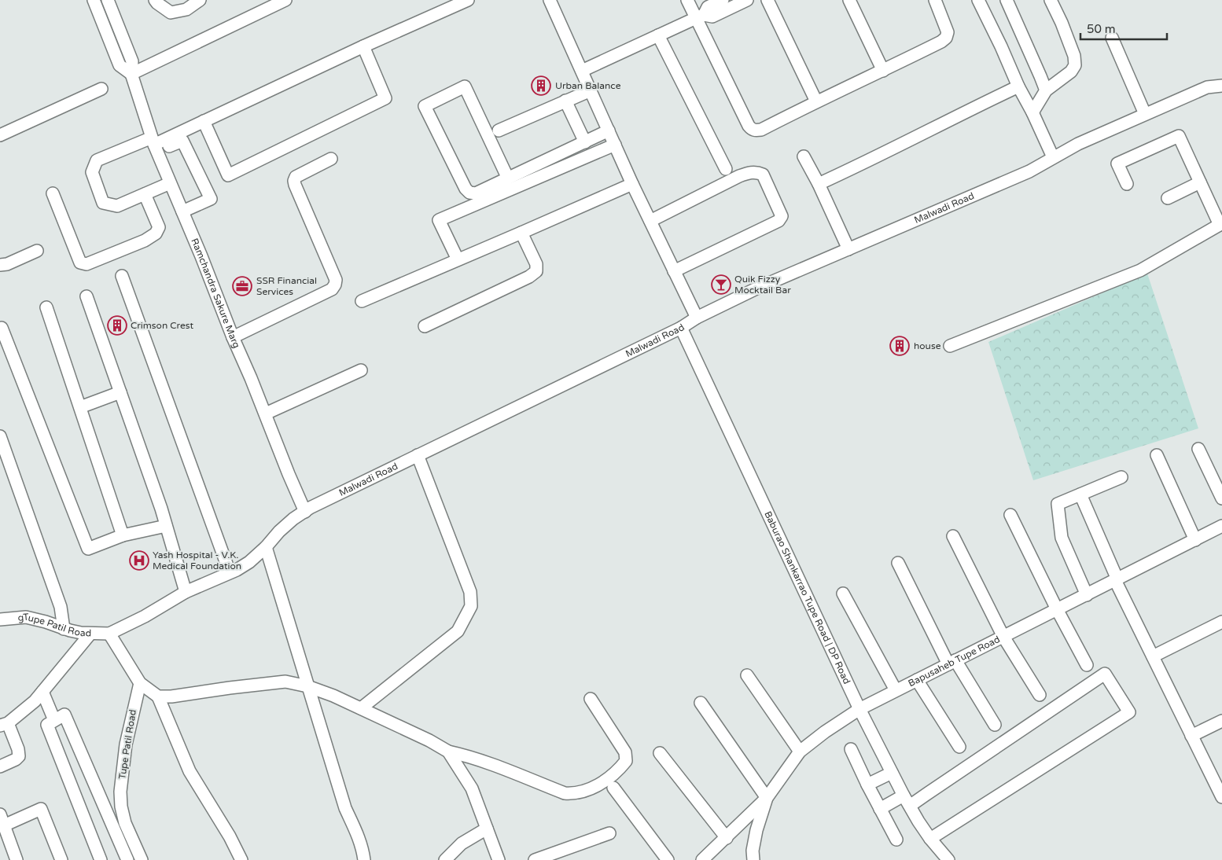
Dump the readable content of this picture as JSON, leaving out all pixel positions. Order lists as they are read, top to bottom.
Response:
{
  "streets": {
    "street": [
      "Malwadi Road",
      "Ramchandra Sakure Marg",
      "Baburao Shankarrao Tupe Road | DP Road",
      "gTupe Patil Road",
      "Bapusaheb Tupe Road",
      "Tupe Patil Road"
    ]
  },
  "crossings": [
    ["Malwadi Road", "Ramchandra Sakure Marg"],
    ["Malwadi Road", "Baburao Shankarrao Tupe Road | DP Road"],
    ["Malwadi Road", "gTupe Patil Road"],
    ["Baburao Shankarrao Tupe Road | DP Road", "Bapusaheb Tupe Road"]
  ],
  "places": {
    "building": ["Urban Balance", "Crimson Crest", "house"],
    "bar": ["Quik Fizzy Mocktail Bar"],
    "office": ["SSR Financial Services"],
    "hospital": ["Yash Hospital - V.K. Medical Foundation"]
  },
  "scale_bar": "50 m"
}
